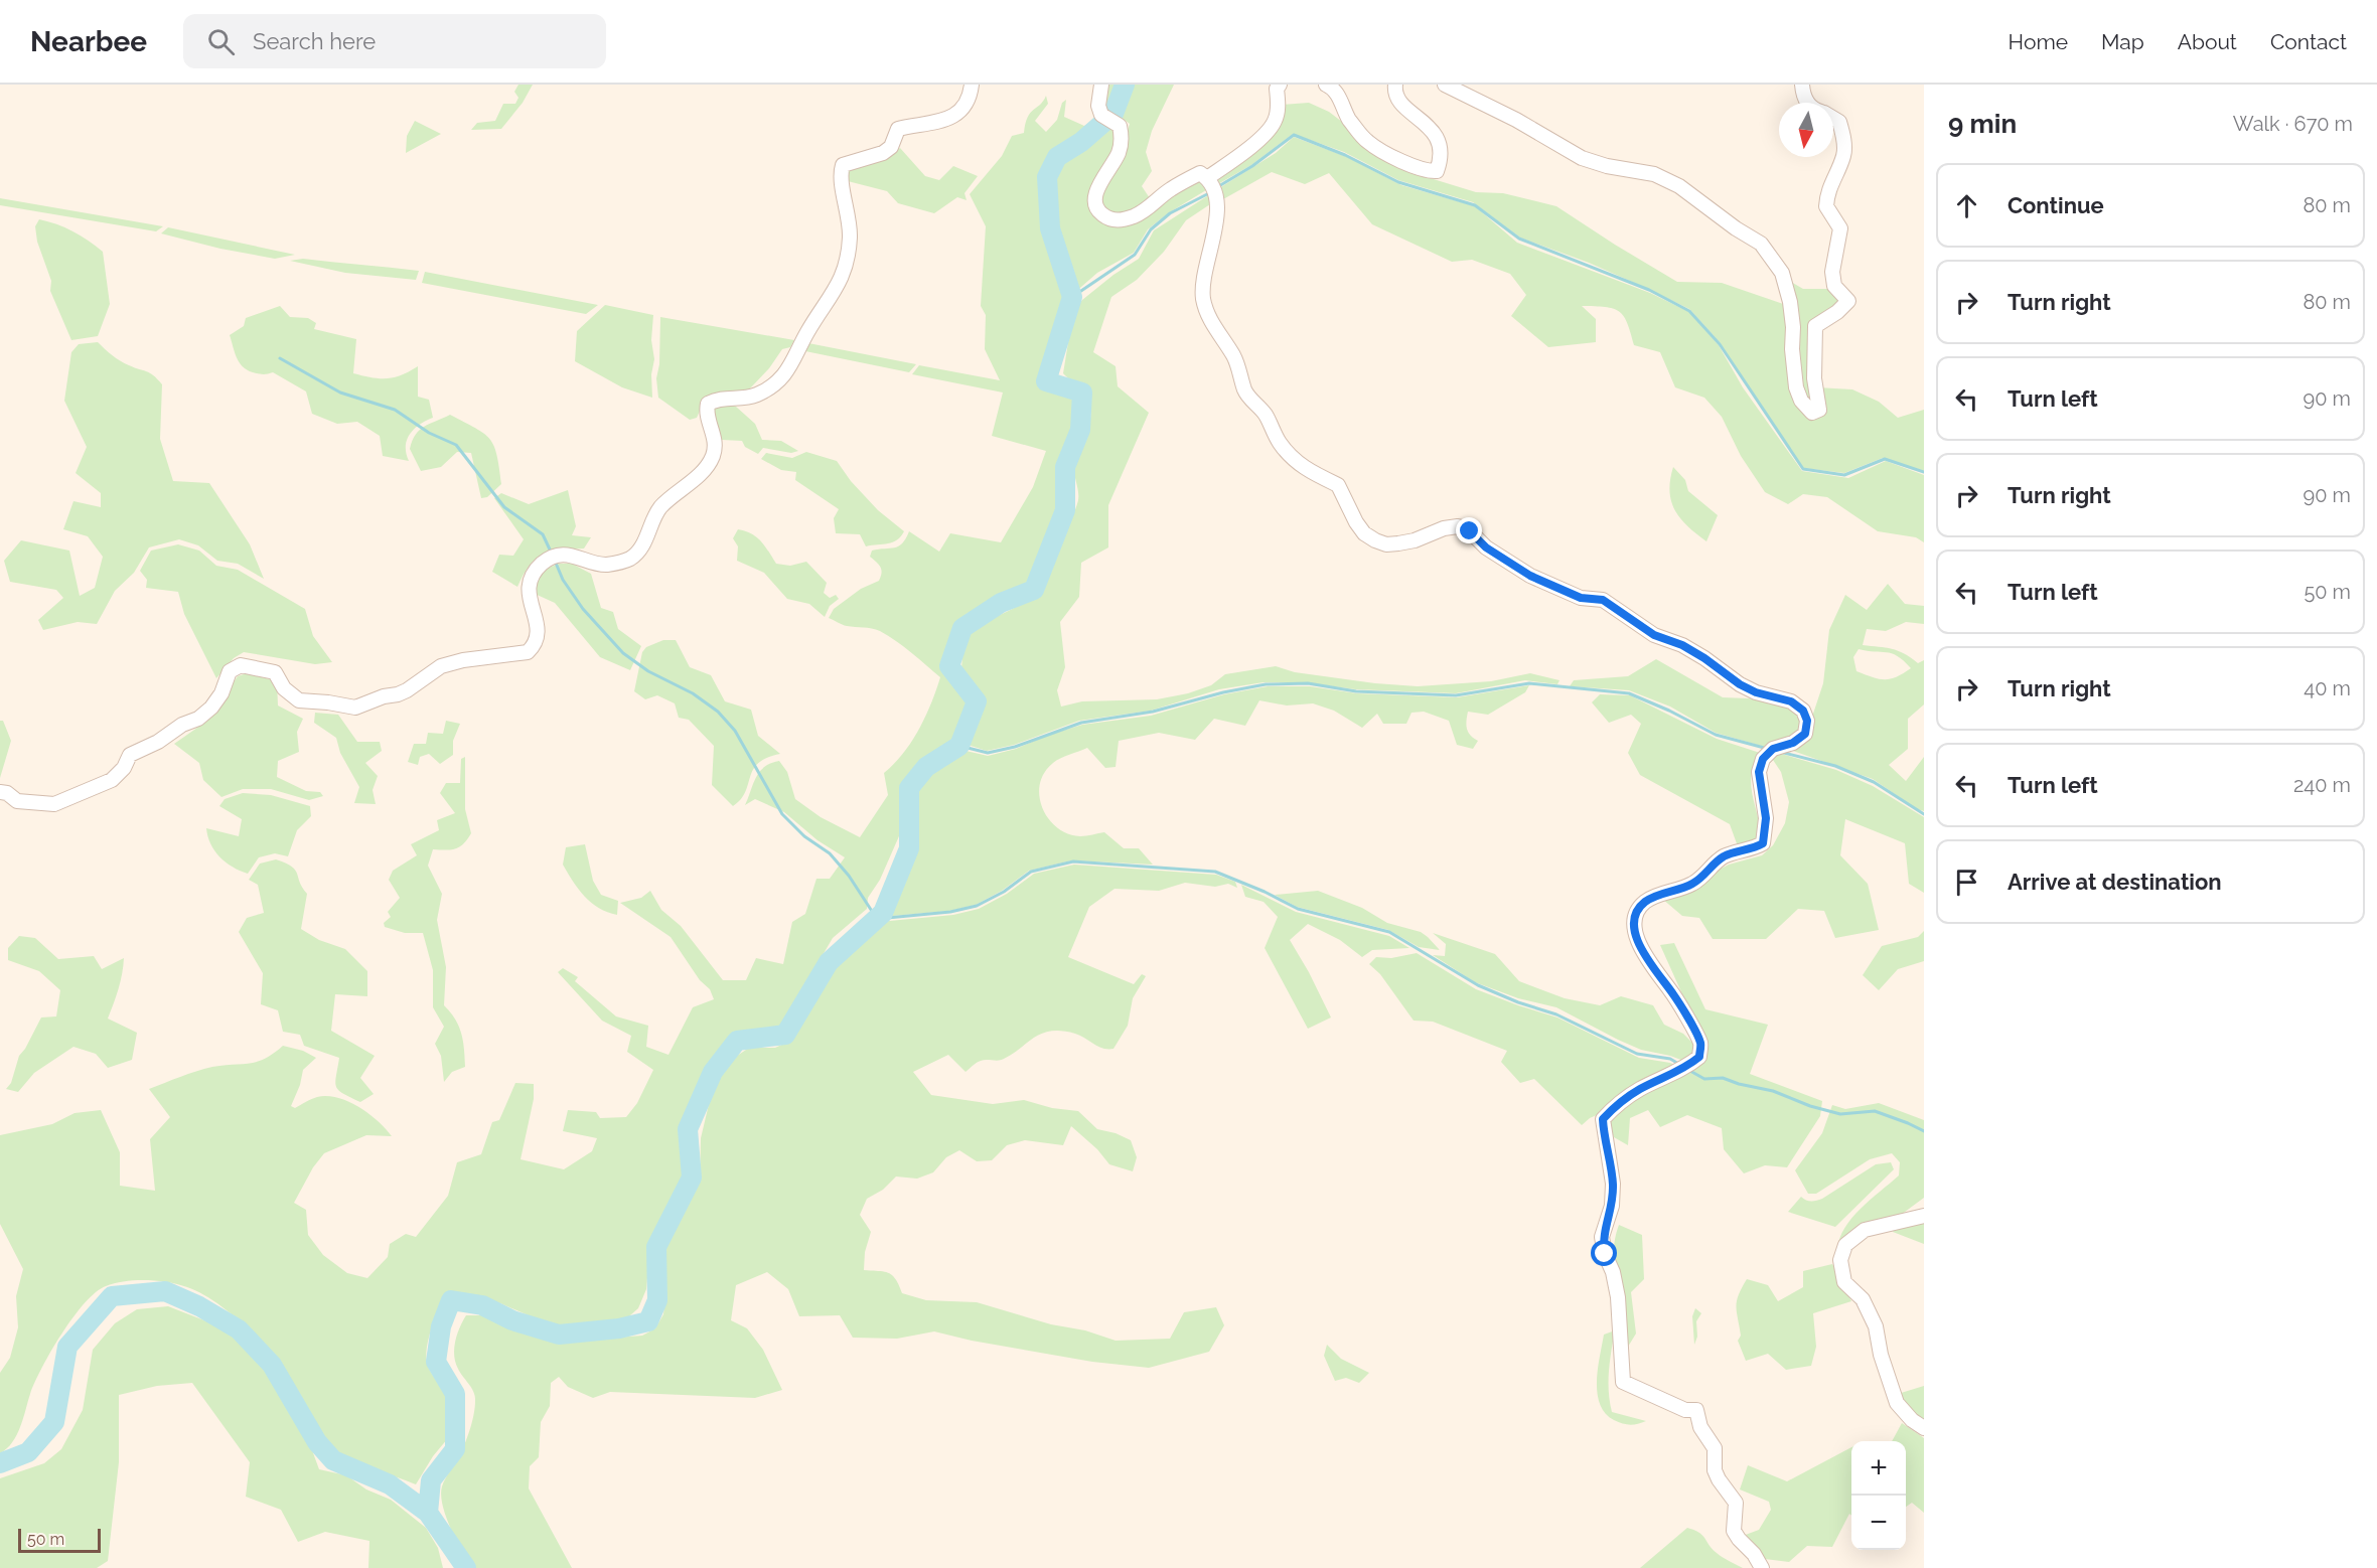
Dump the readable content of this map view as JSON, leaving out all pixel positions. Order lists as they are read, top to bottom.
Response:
{
  "scale_bar": "50 m",
  "north": "bottom",
  "page": {
    "header": "Nearbee",
    "search": "Search here",
    "nav": [
      "Home",
      "Map",
      "About",
      "Contact"
    ],
    "heading": ["9 min", "Walk · 670 m"],
    "list": [
      ["Continue", "80 m"],
      ["Turn right", "80 m"],
      ["Turn left", "90 m"],
      ["Turn right", "90 m"],
      ["Turn left", "50 m"],
      ["Turn right", "40 m"],
      ["Turn left", "240 m"],
      "Arrive at destination"
    ],
    "map_buttons": ["+", "−"],
    "scale": "50 m"
  }
}
